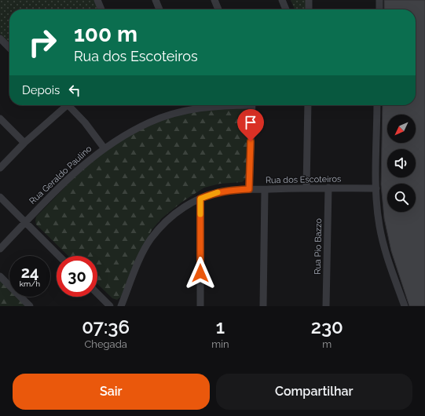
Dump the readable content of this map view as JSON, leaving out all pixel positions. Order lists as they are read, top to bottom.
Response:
{
  "streets": {
    "street": ["Rua Geraldo Paulino", "Rua dos Escoteiros", "Rua Pio Bazzo"]
  },
  "crossings": [
    ["Rua dos Escoteiros", "Rua Pio Bazzo"]
  ],
  "north": "bottom left",
  "page": {
    "turn": ["100 m", "Rua dos Escoteiros"],
    "then": "Depois",
    "speed": "24 km/h",
    "limit": "30",
    "eta": [
      "07:36",
      "Chegada",
      "1",
      "min",
      "230",
      "m"
    ],
    "buttons": ["Sair", "Compartilhar"]
  }
}
